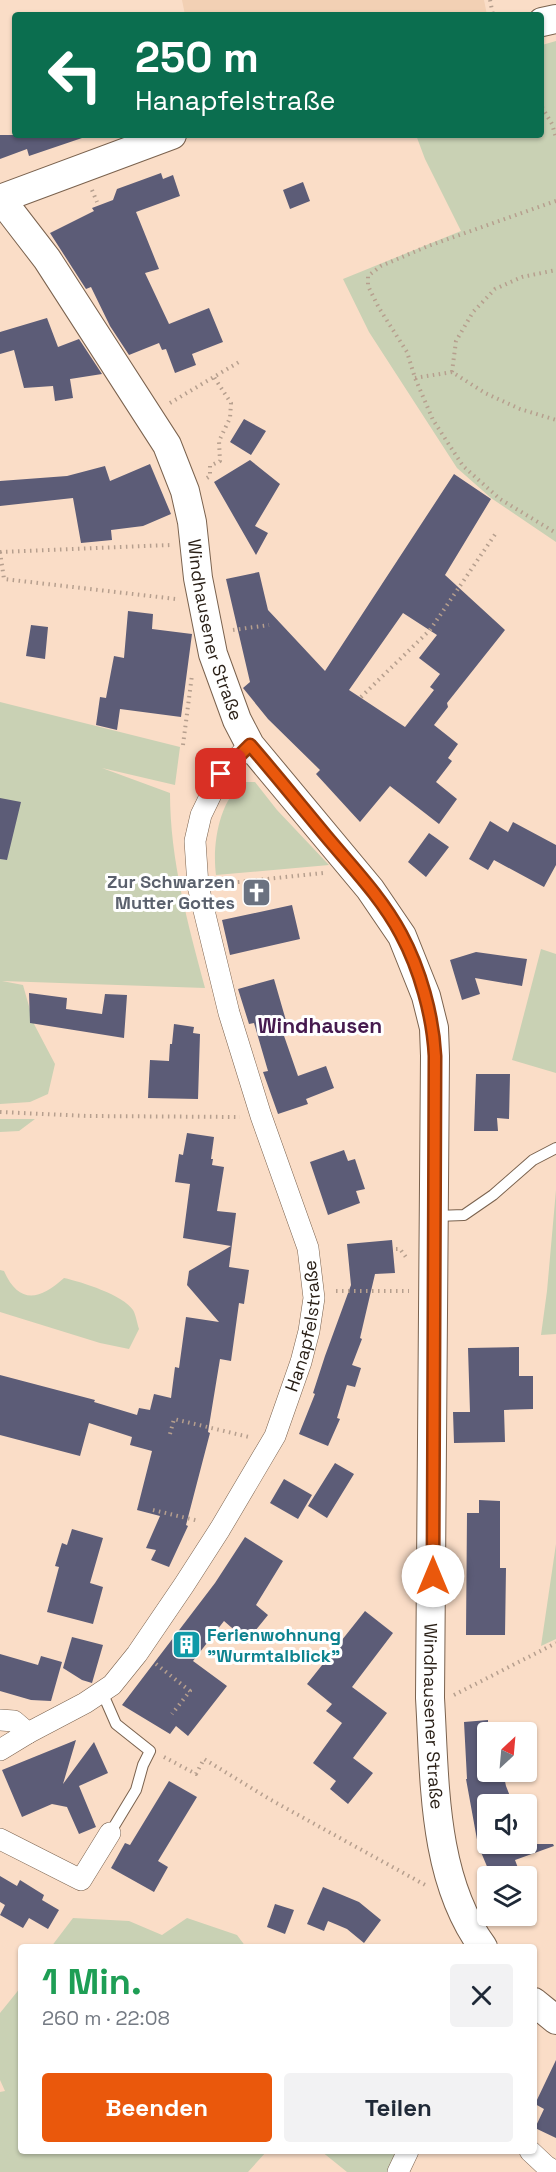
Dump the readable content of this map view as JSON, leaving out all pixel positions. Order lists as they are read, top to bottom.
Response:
{
  "streets": {
    "street": ["Windhausener Straße", "Hanapfelstraße"]
  },
  "crossings": [
    ["Windhausener Straße", "Hanapfelstraße"]
  ],
  "districts": ["Windhausen"],
  "places": {
    "church": ["Zur Schwarzen Mutter Gottes"],
    "building": ["Ferienwohnung \"Wurmtalblick\""]
  },
  "north": "top right",
  "page": {
    "turn": ["250 m", "Hanapfelstraße"],
    "heading": ["1 Min.", "260 m · 22:08"],
    "buttons": ["Beenden", "Teilen"]
  }
}
